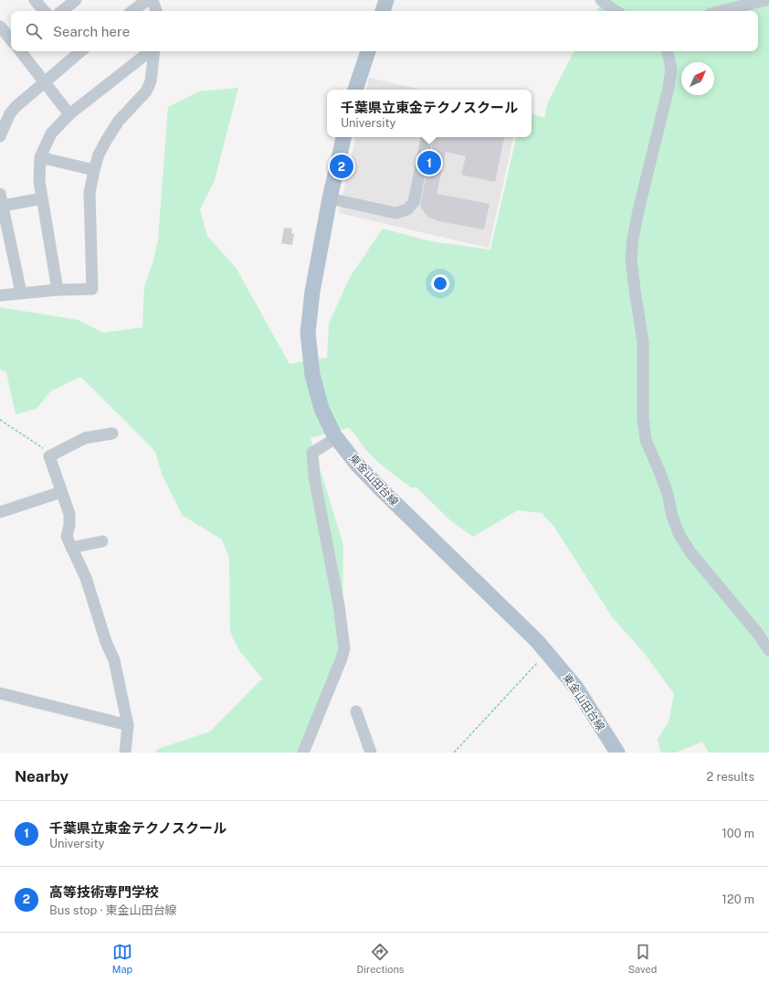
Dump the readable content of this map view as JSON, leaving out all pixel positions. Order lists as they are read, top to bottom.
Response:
{
  "streets": {
    "main road": ["東金山田台線"]
  },
  "north": "top right",
  "page": {
    "search": "Search here",
    "popup": ["千葉県立東金テクノスクール", "University"],
    "pins": ["1", "2"],
    "heading": ["Nearby", "2 results"],
    "list": [
      {
        "mark": "1",
        "name": "千葉県立東金テクノスクール",
        "note": "University",
        "value": "100 m"
      },
      {
        "mark": "2",
        "name": "高等技術専門学校",
        "note": "Bus stop · 東金山田台線",
        "value": "120 m"
      }
    ],
    "nav": ["Map", "Directions", "Saved"]
  }
}
